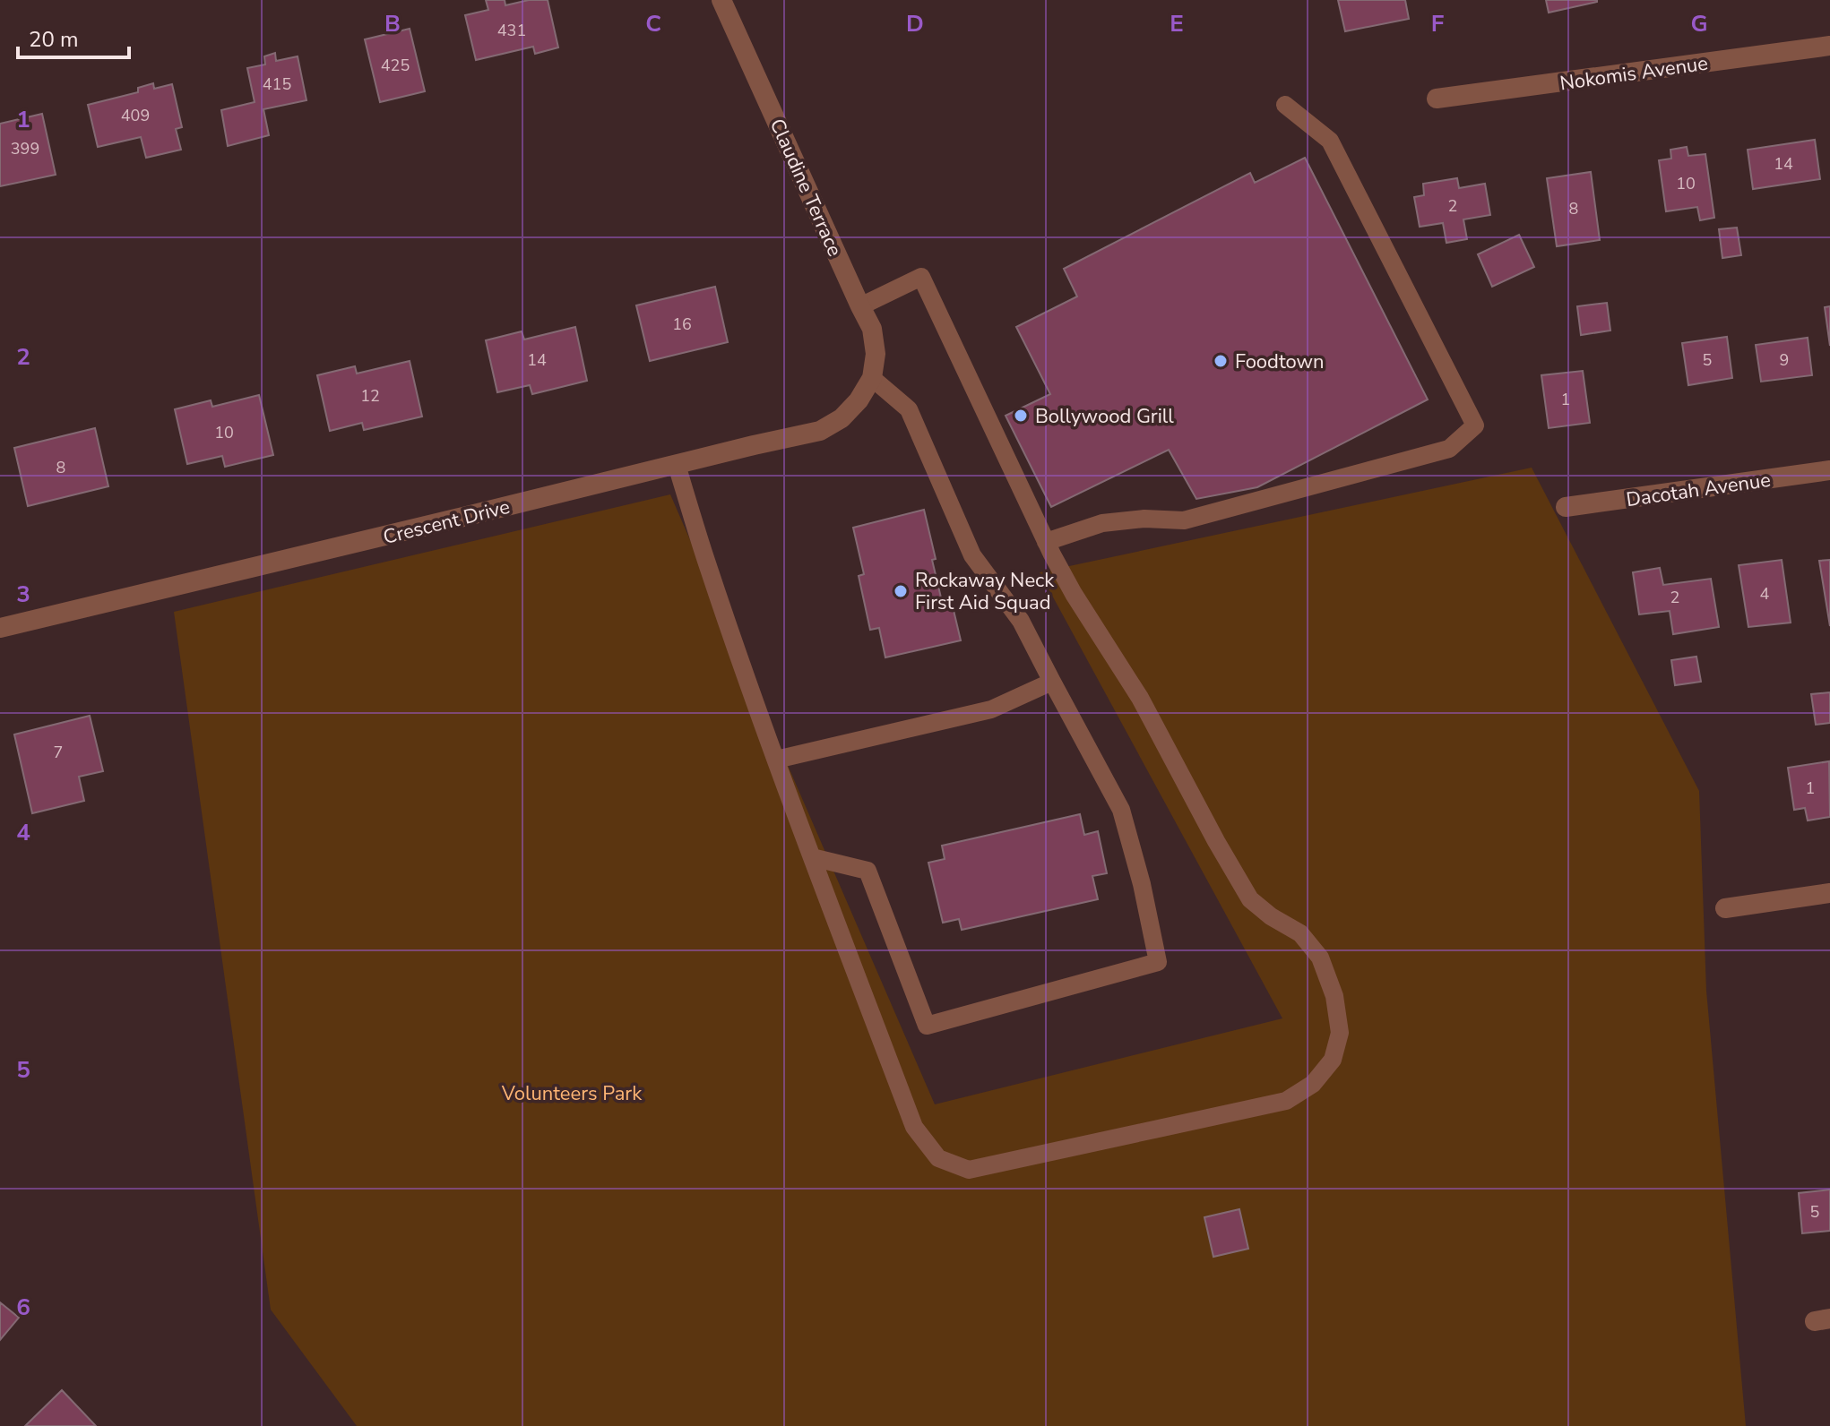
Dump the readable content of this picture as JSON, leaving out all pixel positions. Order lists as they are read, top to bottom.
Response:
{
  "streets": {
    "street": [
      "Nokomis Avenue",
      "Claudine Terrace",
      "Dacotah Avenue",
      "Crescent Drive"
    ]
  },
  "crossings": [
    ["Claudine Terrace", "Crescent Drive"]
  ],
  "parks": ["Volunteers Park"],
  "places": ["Foodtown", "Bollywood Grill", "Rockaway Neck First Aid Squad"],
  "house_numbers": [
    "431",
    "425",
    "415",
    "409",
    "399",
    "14",
    "10",
    "2",
    "8",
    "16",
    "14",
    "5",
    "9",
    "12",
    "1",
    "10",
    "8",
    "4",
    "2",
    "7",
    "1",
    "5"
  ],
  "scale_bar": "20 m",
  "grid": {
    "columns": [
      "B",
      "C",
      "D",
      "E",
      "F",
      "G"
    ],
    "rows": [
      "1",
      "2",
      "3",
      "4",
      "5",
      "6"
    ]
  }
}
